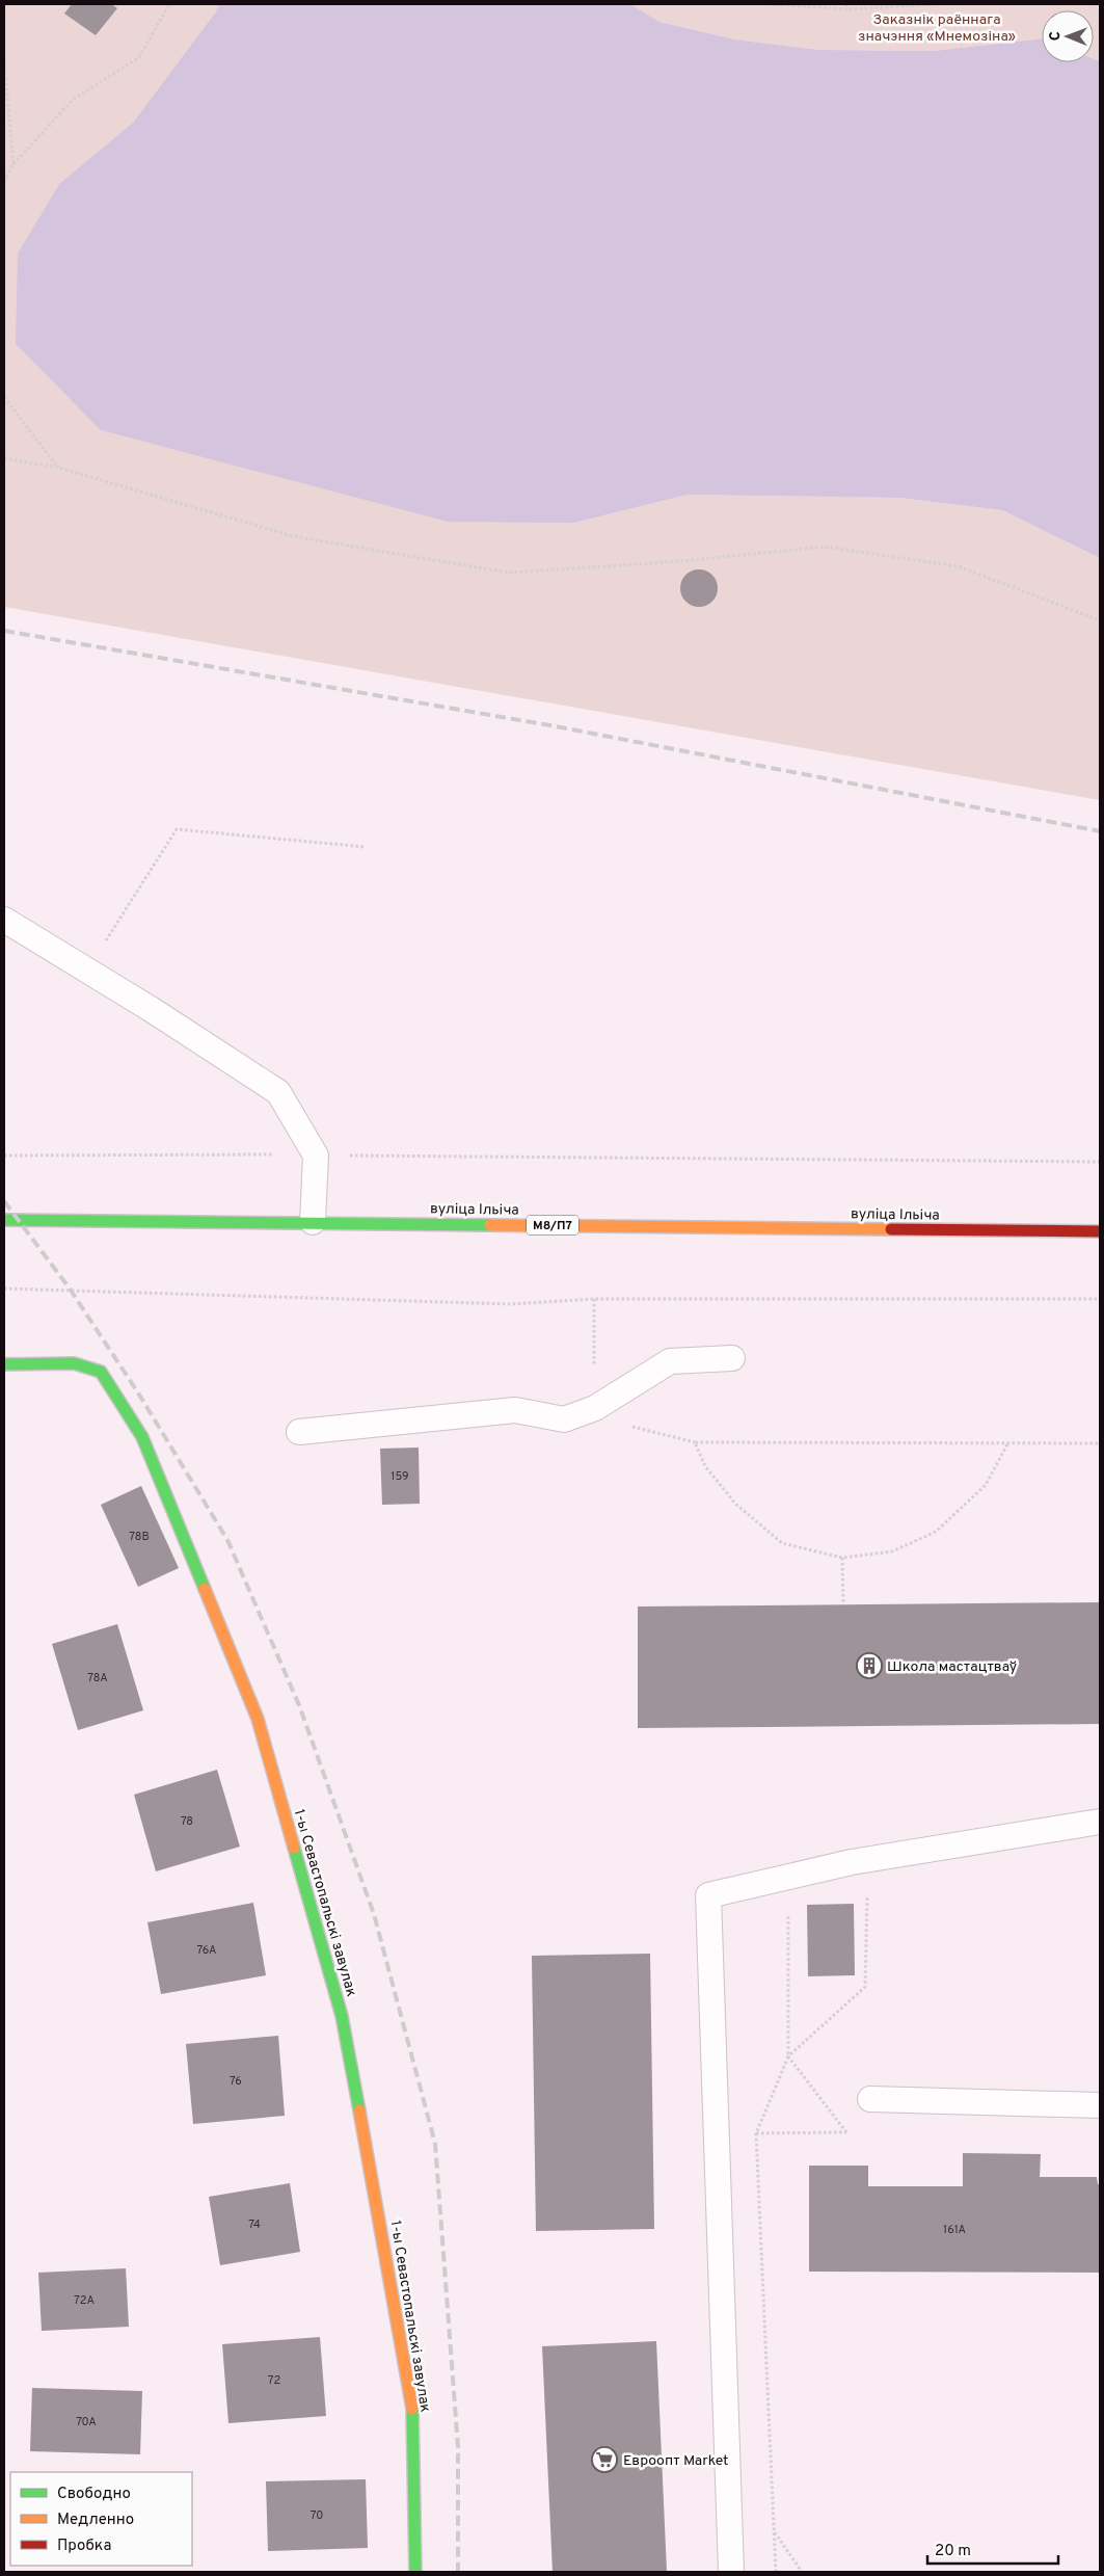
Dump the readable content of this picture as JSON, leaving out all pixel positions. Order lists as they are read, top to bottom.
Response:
{
  "streets": {
    "street": ["вуліца Ільіча", "М8/П7", "1-ы Севастопальскі завулак"]
  },
  "parks": ["Заказнік раённага значэння «Мнемозіна»"],
  "places": {
    "building": ["Школа мастацтваў"],
    "supermarket": ["Евроопт Market"]
  },
  "house_numbers": [
    "159",
    "78В",
    "78А",
    "78",
    "76А",
    "76",
    "74",
    "161А",
    "72А",
    "72",
    "70А",
    "70"
  ],
  "legend": ["Свободно", "Медленно", "Пробка"],
  "scale_bar": "20 m",
  "north": "left"
}
